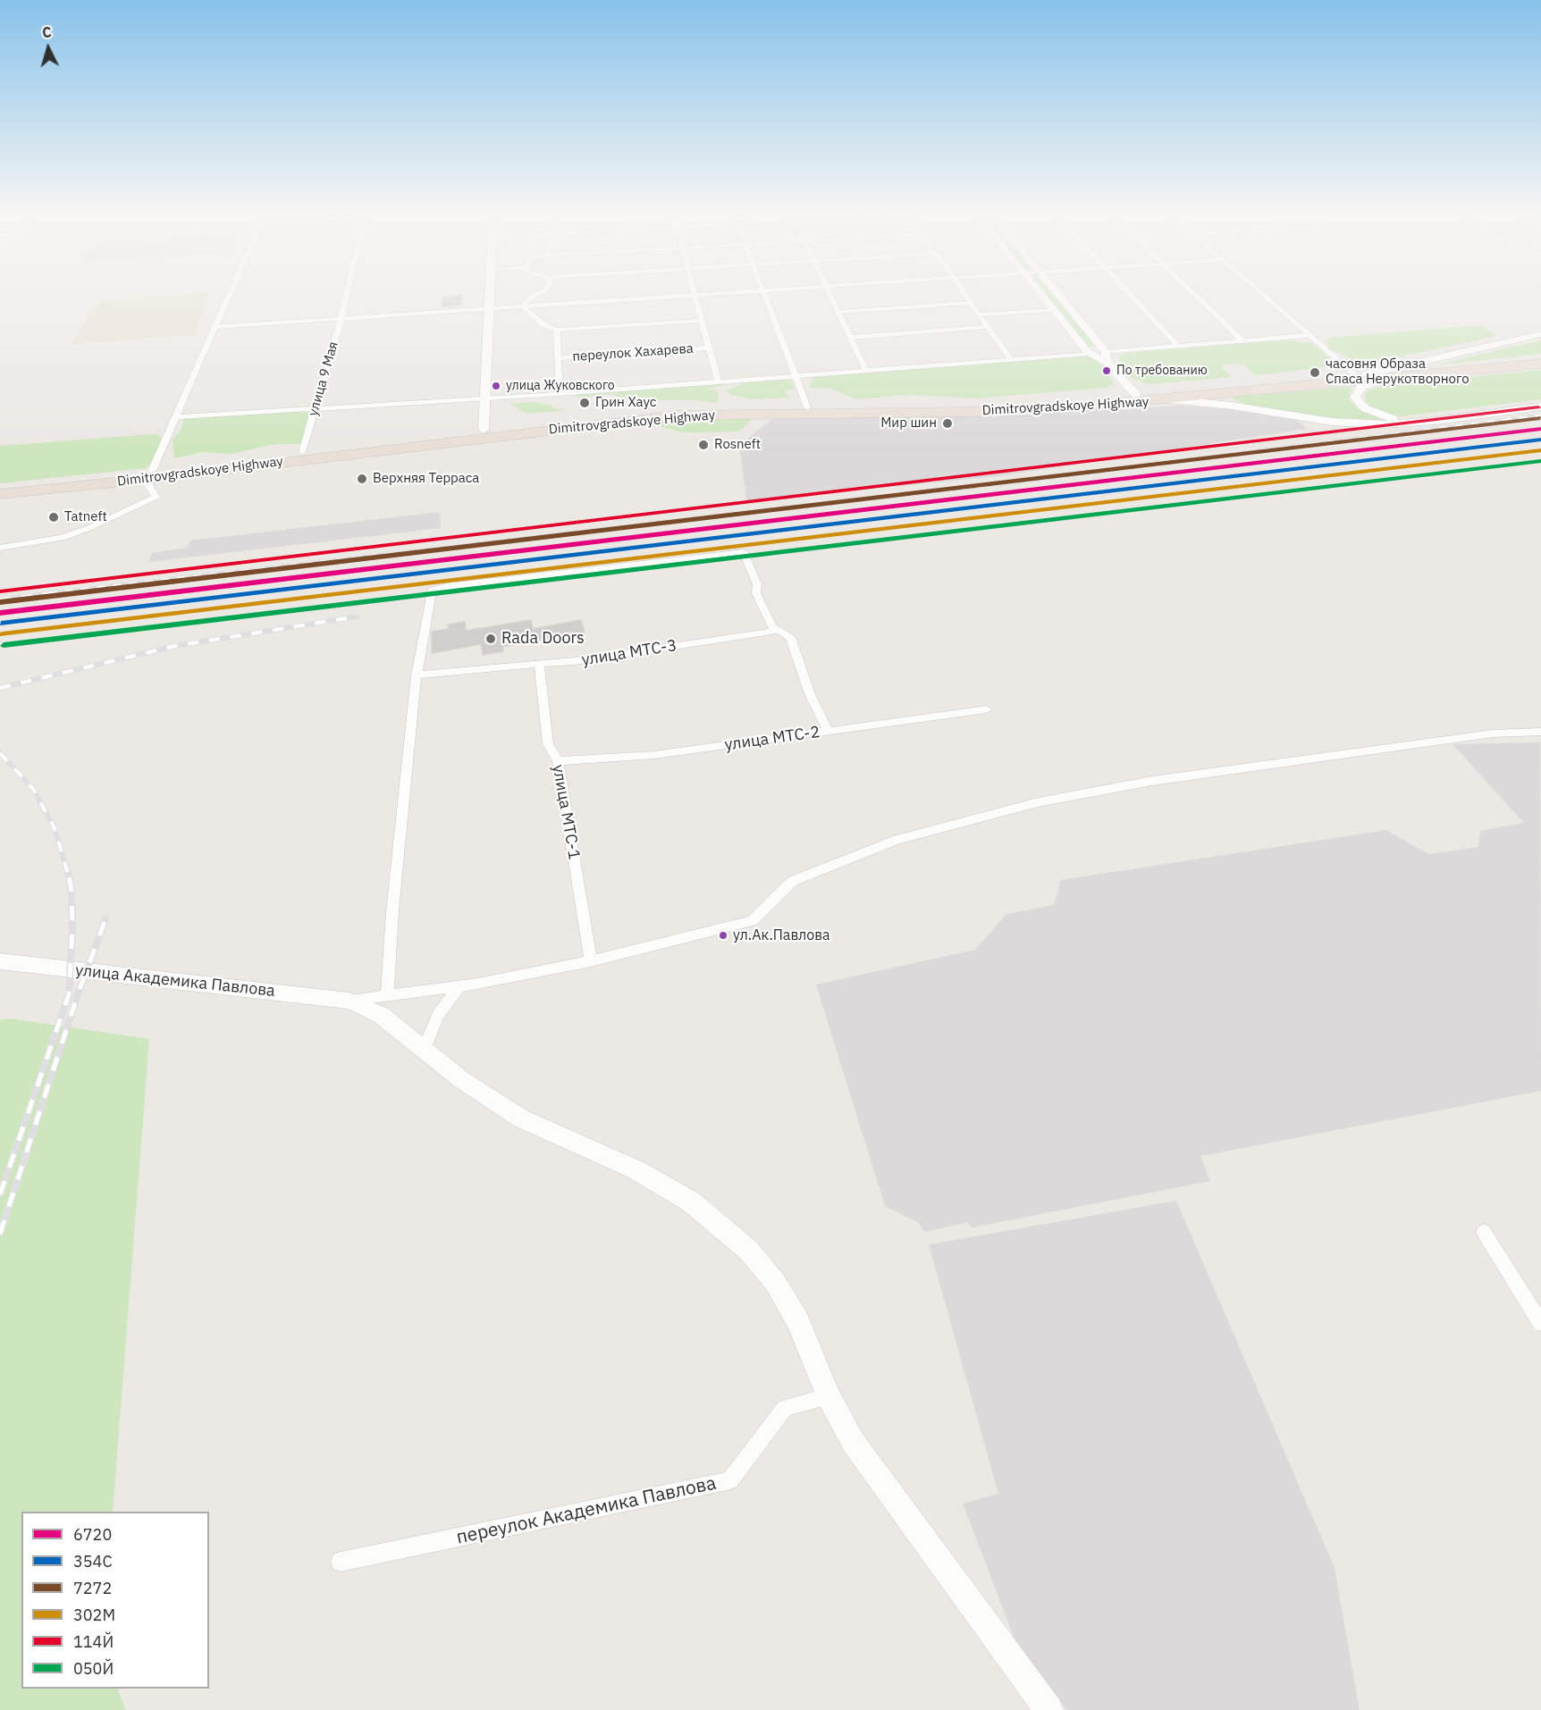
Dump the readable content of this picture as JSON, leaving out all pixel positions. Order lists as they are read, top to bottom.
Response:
{
  "streets": {
    "highway": ["Dimitrovgradskoye Highway"],
    "main road": ["улица Академика Павлова"],
    "street": [
      "переулок Хахарева",
      "улица 9 Мая",
      "улица МТС-3",
      "улица МТС-2",
      "улица МТС-1",
      "переулок Академика Павлова"
    ]
  },
  "crossings": [
    ["улица 9 Мая", "Dimitrovgradskoye Highway"],
    ["улица МТС-3", "улица МТС-1"],
    ["улица МТС-2", "улица МТС-1"],
    ["улица Академика Павлова", "переулок Академика Павлова"]
  ],
  "places": [
    "По требованию",
    "часовня Образа Спаса Нерукотворного",
    "улица Жуковского",
    "Грин Хаус",
    "Мир шин",
    "Rosneft",
    "Верхняя Терраса",
    "Tatneft",
    "Rada Doors",
    "ул.Ак.Павлова"
  ],
  "lines": [
    "transit line 114Й",
    "transit line 7272",
    "transit line 6720",
    "transit line 354С",
    "transit line 302М",
    "transit line 050Й"
  ],
  "legend": [
    "6720",
    "354С",
    "7272",
    "302М",
    "114Й",
    "050Й"
  ],
  "north": "top"
}
